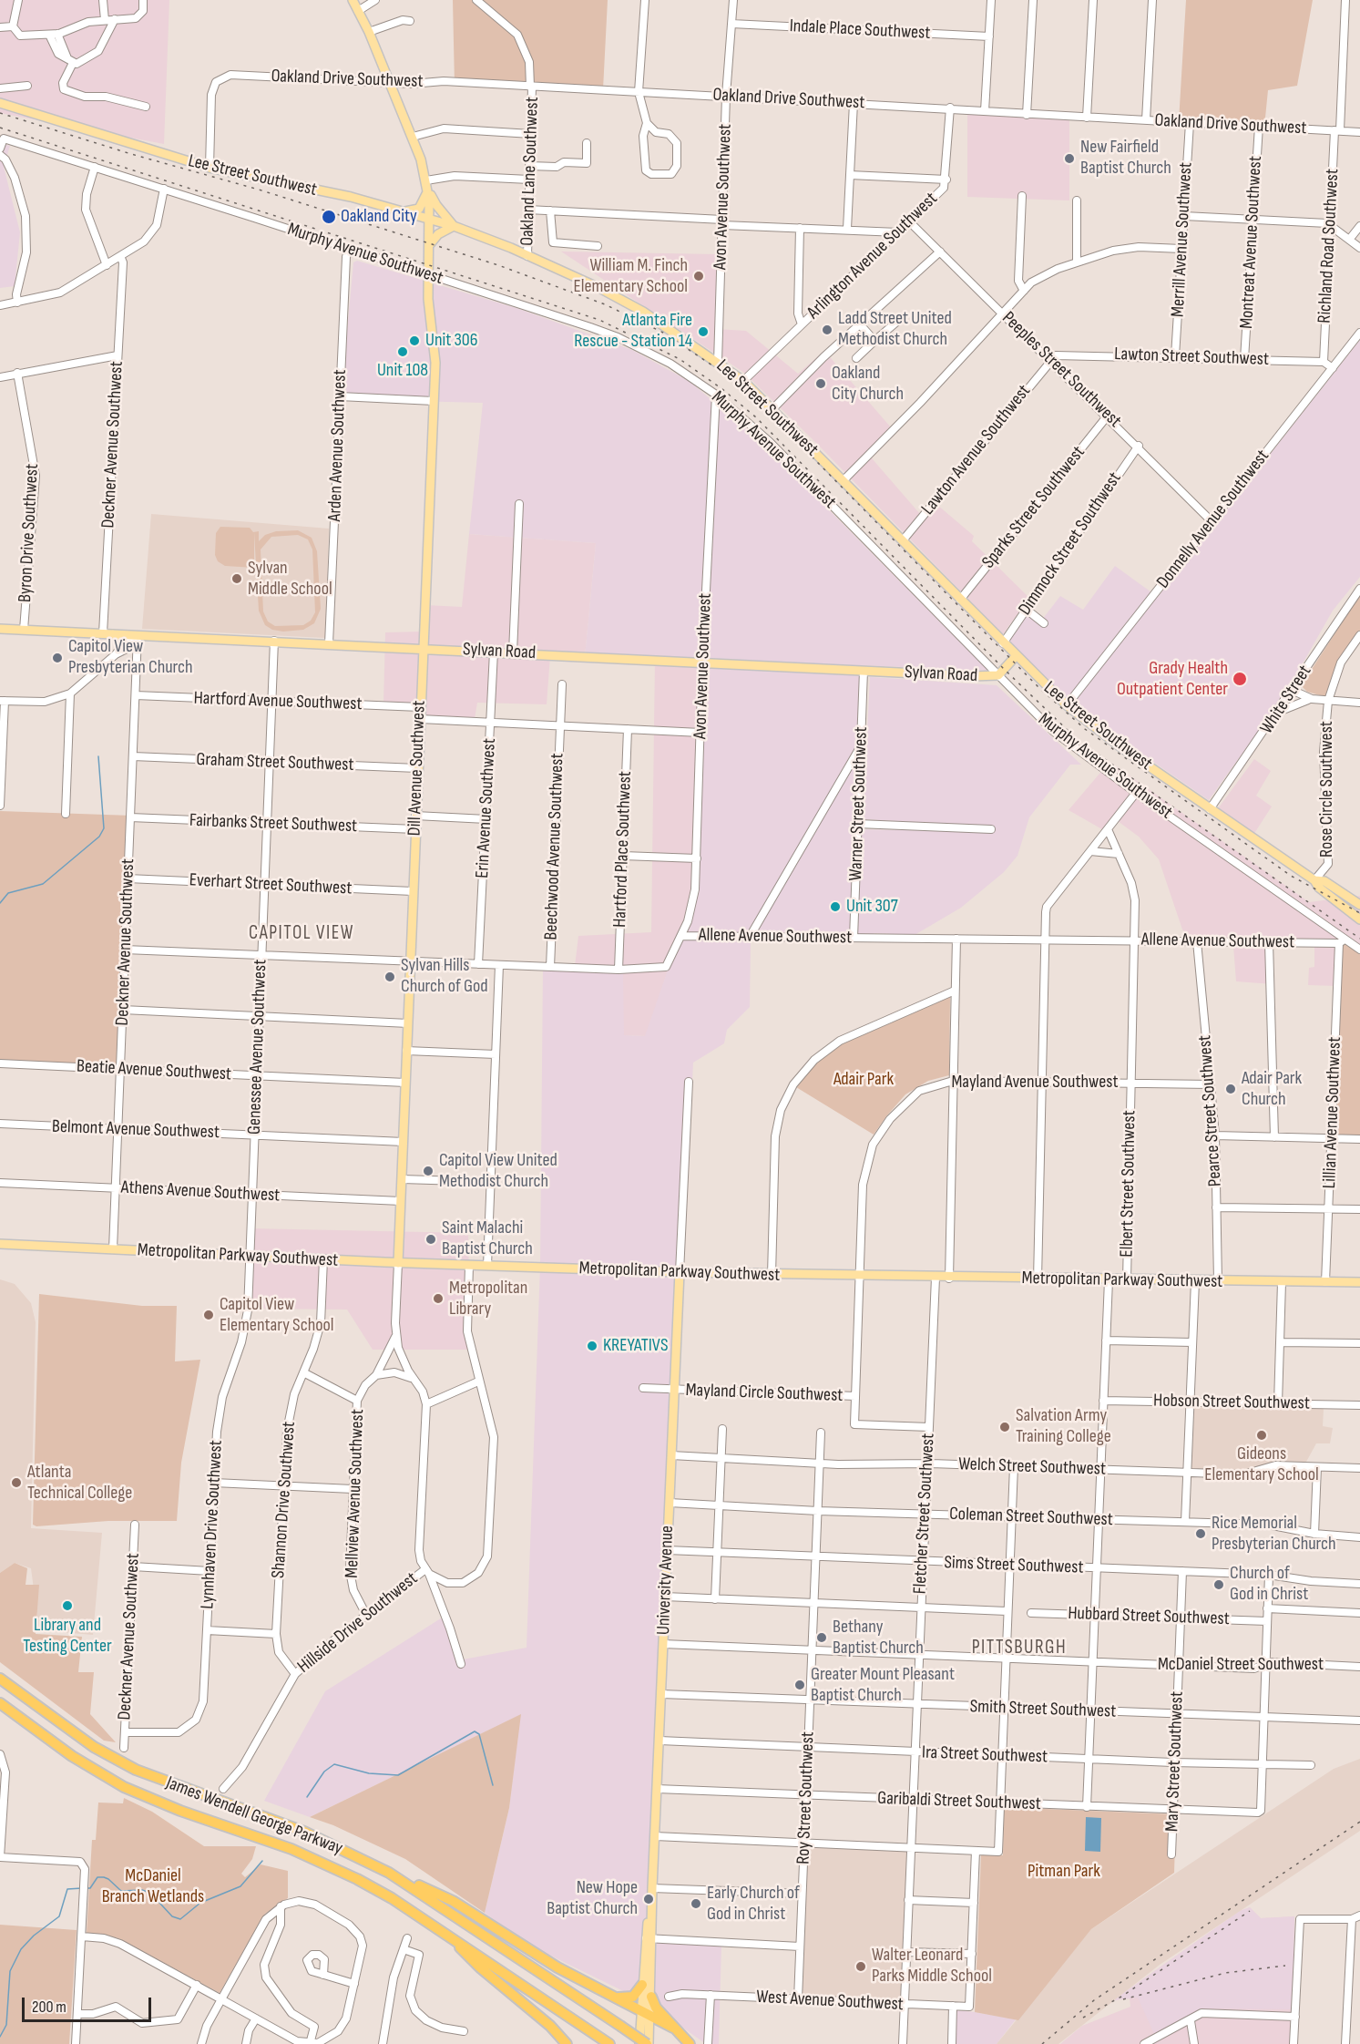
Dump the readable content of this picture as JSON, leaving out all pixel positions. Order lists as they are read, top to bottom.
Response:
{
  "streets": {
    "highway": ["James Wendell George Parkway"],
    "main road": [
      "Lee Street Southwest",
      "Sylvan Road",
      "Dill Avenue Southwest",
      "Metropolitan Parkway Southwest",
      "University Avenue"
    ],
    "street": [
      "Indale Place Southwest",
      "Oakland Drive Southwest",
      "Oakland Lane Southwest",
      "Avon Avenue Southwest",
      "Merrill Avenue Southwest",
      "Montreat Avenue Southwest",
      "Richland Road Southwest",
      "Murphy Avenue Southwest",
      "Arlington Avenue Southwest",
      "Lawton Street Southwest",
      "Peeples Street Southwest",
      "Deckner Avenue Southwest",
      "Arden Avenue Southwest",
      "Lawton Avenue Southwest",
      "Sparks Street Southwest",
      "Donnelly Avenue Southwest",
      "Byron Drive Southwest",
      "Dimmock Street Southwest",
      "White Street",
      "Hartford Avenue Southwest",
      "Graham Street Southwest",
      "Rose Circle Southwest",
      "Warner Street Southwest",
      "Erin Avenue Southwest",
      "Fairbanks Street Southwest",
      "Beechwood Avenue Southwest",
      "Hartford Place Southwest",
      "Everhart Street Southwest",
      "Allene Avenue Southwest",
      "Genessee Avenue Southwest",
      "Beatie Avenue Southwest",
      "Mayland Avenue Southwest",
      "Pearce Street Southwest",
      "Lillian Avenue Southwest",
      "Belmont Avenue Southwest",
      "Elbert Street Southwest",
      "Athens Avenue Southwest",
      "Mayland Circle Southwest",
      "Hobson Street Southwest",
      "Welch Street Southwest",
      "Mellview Avenue Southwest",
      "Shannon Drive Southwest",
      "Fletcher Street Southwest",
      "Coleman Street Southwest",
      "Lynnhaven Drive Southwest",
      "Sims Street Southwest",
      "Hubbard Street Southwest",
      "Hillside Drive Southwest",
      "McDaniel Street Southwest",
      "Smith Street Southwest",
      "Ira Street Southwest",
      "Mary Street Southwest",
      "Roy Street Southwest",
      "Garibaldi Street Southwest",
      "West Avenue Southwest"
    ]
  },
  "crossings": [
    ["Indale Place Southwest", "Avon Avenue Southwest"],
    ["Oakland Drive Southwest", "Oakland Lane Southwest"],
    ["Oakland Drive Southwest", "Lee Street Southwest"],
    ["Oakland Drive Southwest", "Avon Avenue Southwest"],
    ["Oakland Drive Southwest", "Merrill Avenue Southwest"],
    ["Oakland Drive Southwest", "Montreat Avenue Southwest"],
    ["Oakland Drive Southwest", "Richland Road Southwest"],
    ["Oakland Drive Southwest", "Arlington Avenue Southwest"],
    ["Oakland Lane Southwest", "Lee Street Southwest"],
    ["Lee Street Southwest", "Avon Avenue Southwest"],
    ["Lee Street Southwest", "Arlington Avenue Southwest"],
    ["Lee Street Southwest", "Lawton Avenue Southwest"],
    ["Lee Street Southwest", "Sparks Street Southwest"],
    ["Lee Street Southwest", "Donnelly Avenue Southwest"],
    ["Lee Street Southwest", "Dimmock Street Southwest"],
    ["Lee Street Southwest", "White Street"],
    ["Lee Street Southwest", "Dill Avenue Southwest"],
    ["Lee Street Southwest", "Rose Circle Southwest"],
    ["Avon Avenue Southwest", "Murphy Avenue Southwest"],
    ["Avon Avenue Southwest", "Sylvan Road"],
    ["Avon Avenue Southwest", "Allene Avenue Southwest"],
    ["Merrill Avenue Southwest", "Lawton Street Southwest"],
    ["Montreat Avenue Southwest", "Lawton Street Southwest"],
    ["Richland Road Southwest", "Lawton Street Southwest"],
    ["Murphy Avenue Southwest", "Arden Avenue Southwest"],
    ["Murphy Avenue Southwest", "Sylvan Road"],
    ["Murphy Avenue Southwest", "Dill Avenue Southwest"],
    ["Murphy Avenue Southwest", "Allene Avenue Southwest"],
    ["Murphy Avenue Southwest", "Lillian Avenue Southwest"],
    ["Arlington Avenue Southwest", "Peeples Street Southwest"],
    ["Lawton Street Southwest", "Peeples Street Southwest"],
    ["Lawton Street Southwest", "Lawton Avenue Southwest"],
    ["Peeples Street Southwest", "Lawton Avenue Southwest"],
    ["Peeples Street Southwest", "Sparks Street Southwest"],
    ["Peeples Street Southwest", "Donnelly Avenue Southwest"],
    ["Peeples Street Southwest", "Dimmock Street Southwest"],
    ["Deckner Avenue Southwest", "Sylvan Road"],
    ["Deckner Avenue Southwest", "Hartford Avenue Southwest"],
    ["Deckner Avenue Southwest", "Graham Street Southwest"],
    ["Deckner Avenue Southwest", "Fairbanks Street Southwest"],
    ["Deckner Avenue Southwest", "Everhart Street Southwest"],
    ["Deckner Avenue Southwest", "Allene Avenue Southwest"],
    ["Deckner Avenue Southwest", "Beatie Avenue Southwest"],
    ["Deckner Avenue Southwest", "Belmont Avenue Southwest"],
    ["Deckner Avenue Southwest", "Athens Avenue Southwest"],
    ["Deckner Avenue Southwest", "Metropolitan Parkway Southwest"],
    ["Deckner Avenue Southwest", "Lynnhaven Drive Southwest"],
    ["Arden Avenue Southwest", "Sylvan Road"],
    ["Byron Drive Southwest", "Sylvan Road"],
    ["Sylvan Road", "Dill Avenue Southwest"],
    ["Sylvan Road", "Warner Street Southwest"],
    ["Sylvan Road", "Erin Avenue Southwest"],
    ["Sylvan Road", "Genessee Avenue Southwest"],
    ["Hartford Avenue Southwest", "Dill Avenue Southwest"],
    ["Hartford Avenue Southwest", "Genessee Avenue Southwest"],
    ["Graham Street Southwest", "Dill Avenue Southwest"],
    ["Graham Street Southwest", "Genessee Avenue Southwest"],
    ["Dill Avenue Southwest", "Fairbanks Street Southwest"],
    ["Dill Avenue Southwest", "Everhart Street Southwest"],
    ["Dill Avenue Southwest", "Allene Avenue Southwest"],
    ["Dill Avenue Southwest", "Beatie Avenue Southwest"],
    ["Dill Avenue Southwest", "Belmont Avenue Southwest"],
    ["Dill Avenue Southwest", "Athens Avenue Southwest"],
    ["Dill Avenue Southwest", "Metropolitan Parkway Southwest"],
    ["Warner Street Southwest", "Allene Avenue Southwest"],
    ["Erin Avenue Southwest", "Allene Avenue Southwest"],
    ["Fairbanks Street Southwest", "Genessee Avenue Southwest"],
    ["Beechwood Avenue Southwest", "Allene Avenue Southwest"],
    ["Hartford Place Southwest", "Allene Avenue Southwest"],
    ["Everhart Street Southwest", "Genessee Avenue Southwest"],
    ["Allene Avenue Southwest", "Genessee Avenue Southwest"],
    ["Allene Avenue Southwest", "Pearce Street Southwest"],
    ["Allene Avenue Southwest", "Lillian Avenue Southwest"],
    ["Allene Avenue Southwest", "Elbert Street Southwest"],
    ["Genessee Avenue Southwest", "Beatie Avenue Southwest"],
    ["Genessee Avenue Southwest", "Belmont Avenue Southwest"],
    ["Genessee Avenue Southwest", "Athens Avenue Southwest"],
    ["Genessee Avenue Southwest", "Metropolitan Parkway Southwest"],
    ["Genessee Avenue Southwest", "Lynnhaven Drive Southwest"],
    ["Mayland Avenue Southwest", "Pearce Street Southwest"],
    ["Mayland Avenue Southwest", "Elbert Street Southwest"],
    ["Mayland Avenue Southwest", "Metropolitan Parkway Southwest"],
    ["Mayland Avenue Southwest", "Mayland Circle Southwest"],
    ["Mayland Avenue Southwest", "Fletcher Street Southwest"],
    ["Pearce Street Southwest", "Metropolitan Parkway Southwest"],
    ["Lillian Avenue Southwest", "Metropolitan Parkway Southwest"],
    ["Elbert Street Southwest", "Metropolitan Parkway Southwest"],
    ["Metropolitan Parkway Southwest", "Shannon Drive Southwest"],
    ["Metropolitan Parkway Southwest", "Fletcher Street Southwest"],
    ["Metropolitan Parkway Southwest", "Lynnhaven Drive Southwest"],
    ["Metropolitan Parkway Southwest", "University Avenue"],
    ["Mayland Circle Southwest", "University Avenue"],
    ["Welch Street Southwest", "Fletcher Street Southwest"],
    ["Welch Street Southwest", "University Avenue"],
    ["Welch Street Southwest", "Roy Street Southwest"],
    ["Mellview Avenue Southwest", "Hillside Drive Southwest"],
    ["Shannon Drive Southwest", "Hillside Drive Southwest"],
    ["Fletcher Street Southwest", "Coleman Street Southwest"],
    ["Fletcher Street Southwest", "Sims Street Southwest"],
    ["Fletcher Street Southwest", "McDaniel Street Southwest"],
    ["Fletcher Street Southwest", "Smith Street Southwest"],
    ["Fletcher Street Southwest", "Ira Street Southwest"],
    ["Fletcher Street Southwest", "Garibaldi Street Southwest"],
    ["Fletcher Street Southwest", "West Avenue Southwest"],
    ["Coleman Street Southwest", "University Avenue"],
    ["Coleman Street Southwest", "Roy Street Southwest"],
    ["Sims Street Southwest", "University Avenue"],
    ["Sims Street Southwest", "Mary Street Southwest"],
    ["Sims Street Southwest", "Roy Street Southwest"],
    ["University Avenue", "McDaniel Street Southwest"],
    ["University Avenue", "Smith Street Southwest"],
    ["University Avenue", "Ira Street Southwest"],
    ["University Avenue", "Garibaldi Street Southwest"],
    ["University Avenue", "James Wendell George Parkway"],
    ["Hubbard Street Southwest", "Mary Street Southwest"],
    ["McDaniel Street Southwest", "Mary Street Southwest"],
    ["McDaniel Street Southwest", "Roy Street Southwest"],
    ["Smith Street Southwest", "Mary Street Southwest"],
    ["Smith Street Southwest", "Roy Street Southwest"],
    ["Ira Street Southwest", "Mary Street Southwest"],
    ["Ira Street Southwest", "Roy Street Southwest"],
    ["Ira Street Southwest", "Garibaldi Street Southwest"],
    ["Mary Street Southwest", "Garibaldi Street Southwest"],
    ["Roy Street Southwest", "Garibaldi Street Southwest"],
    ["Roy Street Southwest", "West Avenue Southwest"]
  ],
  "districts": ["CAPITOL VIEW", "PITTSBURGH"],
  "parks": ["Adair Park", "Pitman Park", "McDaniel Branch Wetlands"],
  "places": [
    "New Fairfield Baptist Church",
    "Oakland City",
    "William M. Finch Elementary School",
    "Ladd Street United Methodist Church",
    "Atlanta Fire Rescue - Station 14",
    "Unit 306",
    "Unit 108",
    "Oakland City Church",
    "Sylvan Middle School",
    "Capitol View Presbyterian Church",
    "Grady Health Outpatient Center",
    "Unit 307",
    "Sylvan Hills Church of God",
    "Adair Park Church",
    "Capitol View United Methodist Church",
    "Saint Malachi Baptist Church",
    "Metropolitan Library",
    "Capitol View Elementary School",
    "KREYATIVS",
    "Salvation Army Training College",
    "Gideons Elementary School",
    "Atlanta Technical College",
    "Rice Memorial Presbyterian Church",
    "Church of God in Christ",
    "Library and Testing Center",
    "Bethany Baptist Church",
    "Greater Mount Pleasant Baptist Church",
    "New Hope Baptist Church",
    "Early Church of God in Christ",
    "Walter Leonard Parks Middle School"
  ],
  "scale_bar": "200 m"
}
